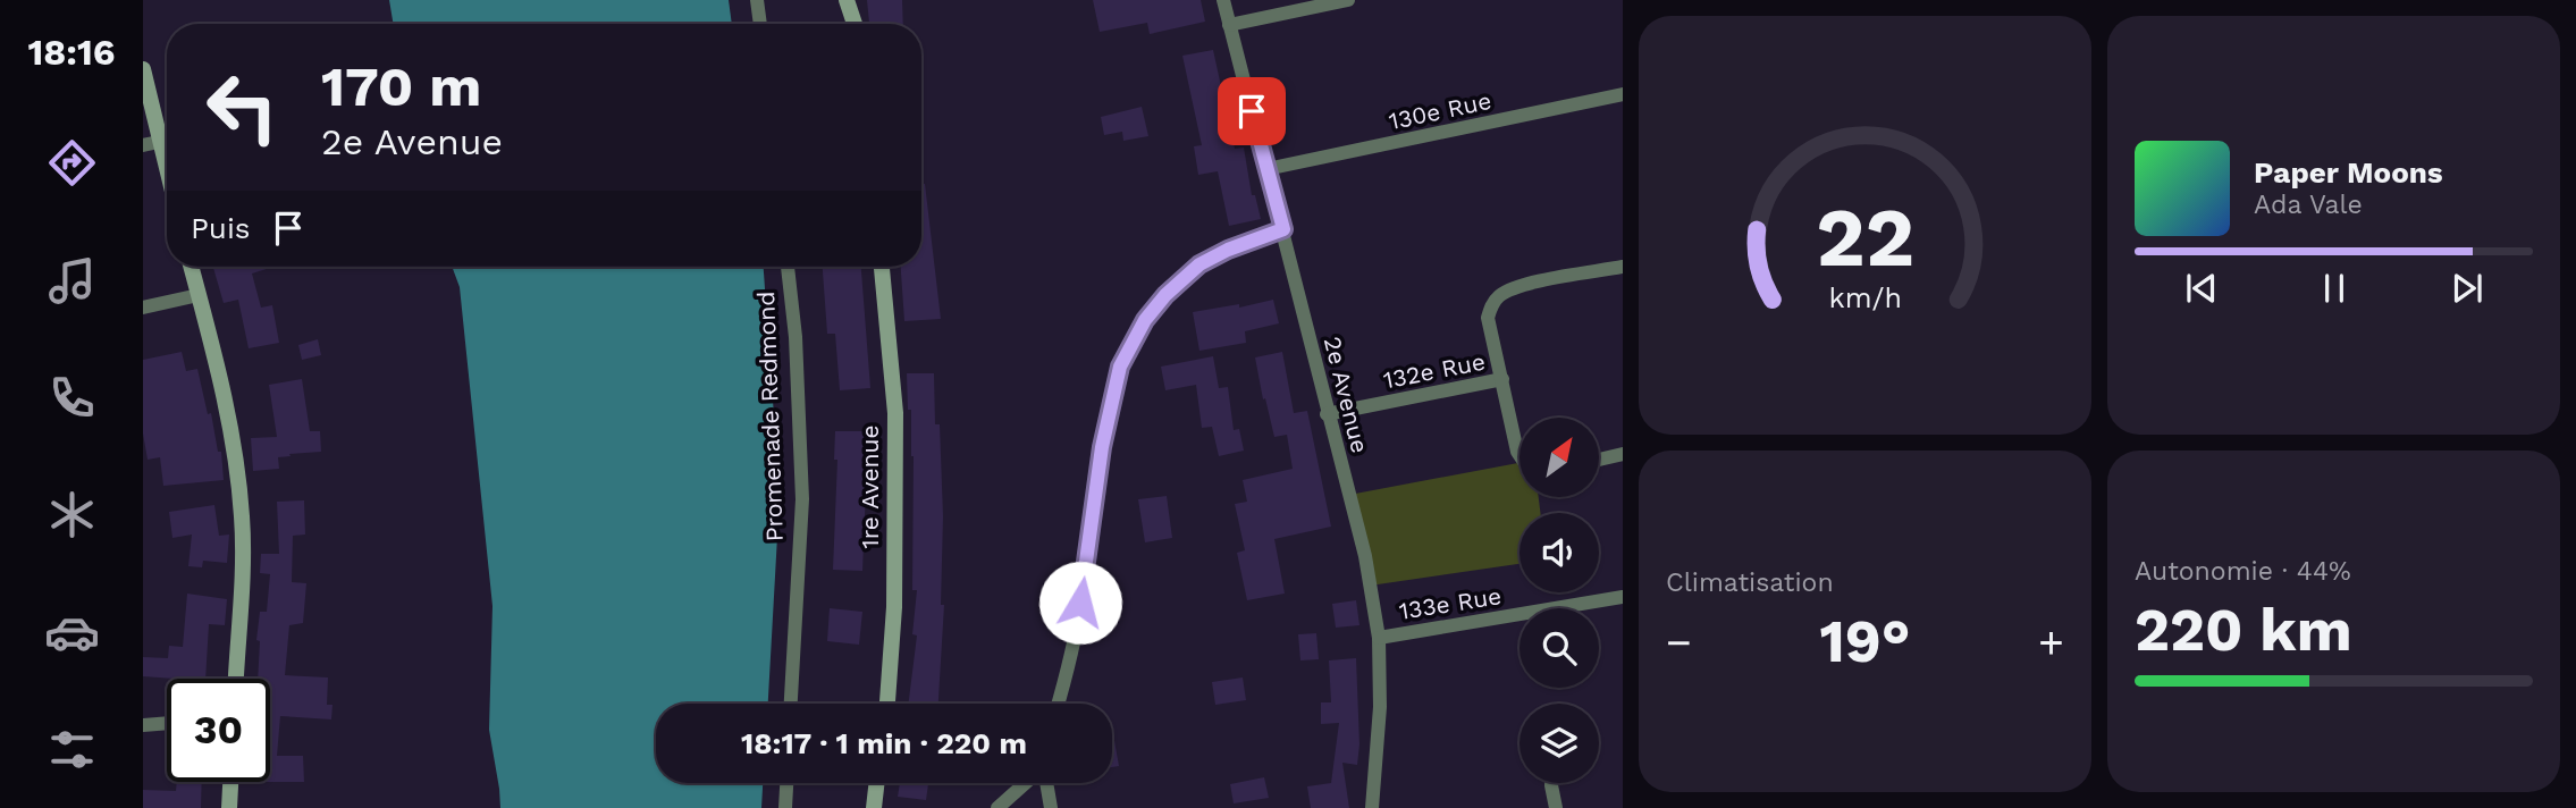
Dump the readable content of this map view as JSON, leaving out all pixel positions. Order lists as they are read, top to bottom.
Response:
{
  "streets": {
    "street": [
      "130e Rue",
      "132e Rue",
      "2e Avenue",
      "Promenade Redmond",
      "1re Avenue",
      "133e Rue"
    ]
  },
  "crossings": [
    ["130e Rue", "2e Avenue"],
    ["132e Rue", "2e Avenue"],
    ["2e Avenue", "133e Rue"]
  ],
  "north": "top right",
  "page": {
    "tabs": "18:16",
    "turn": ["170 m", "2e Avenue"],
    "song": ["Paper Moons", "Ada Vale"],
    "then": "Puis",
    "tile": [
      "Climatisation",
      ["Autonomie · 44%", "220 km"]
    ],
    "heat": ["−", "19°", "+"],
    "limit": "30",
    "trip": "18:17 · 1 min · 220 m",
    "gauge": ["22", "km/h"]
  }
}
